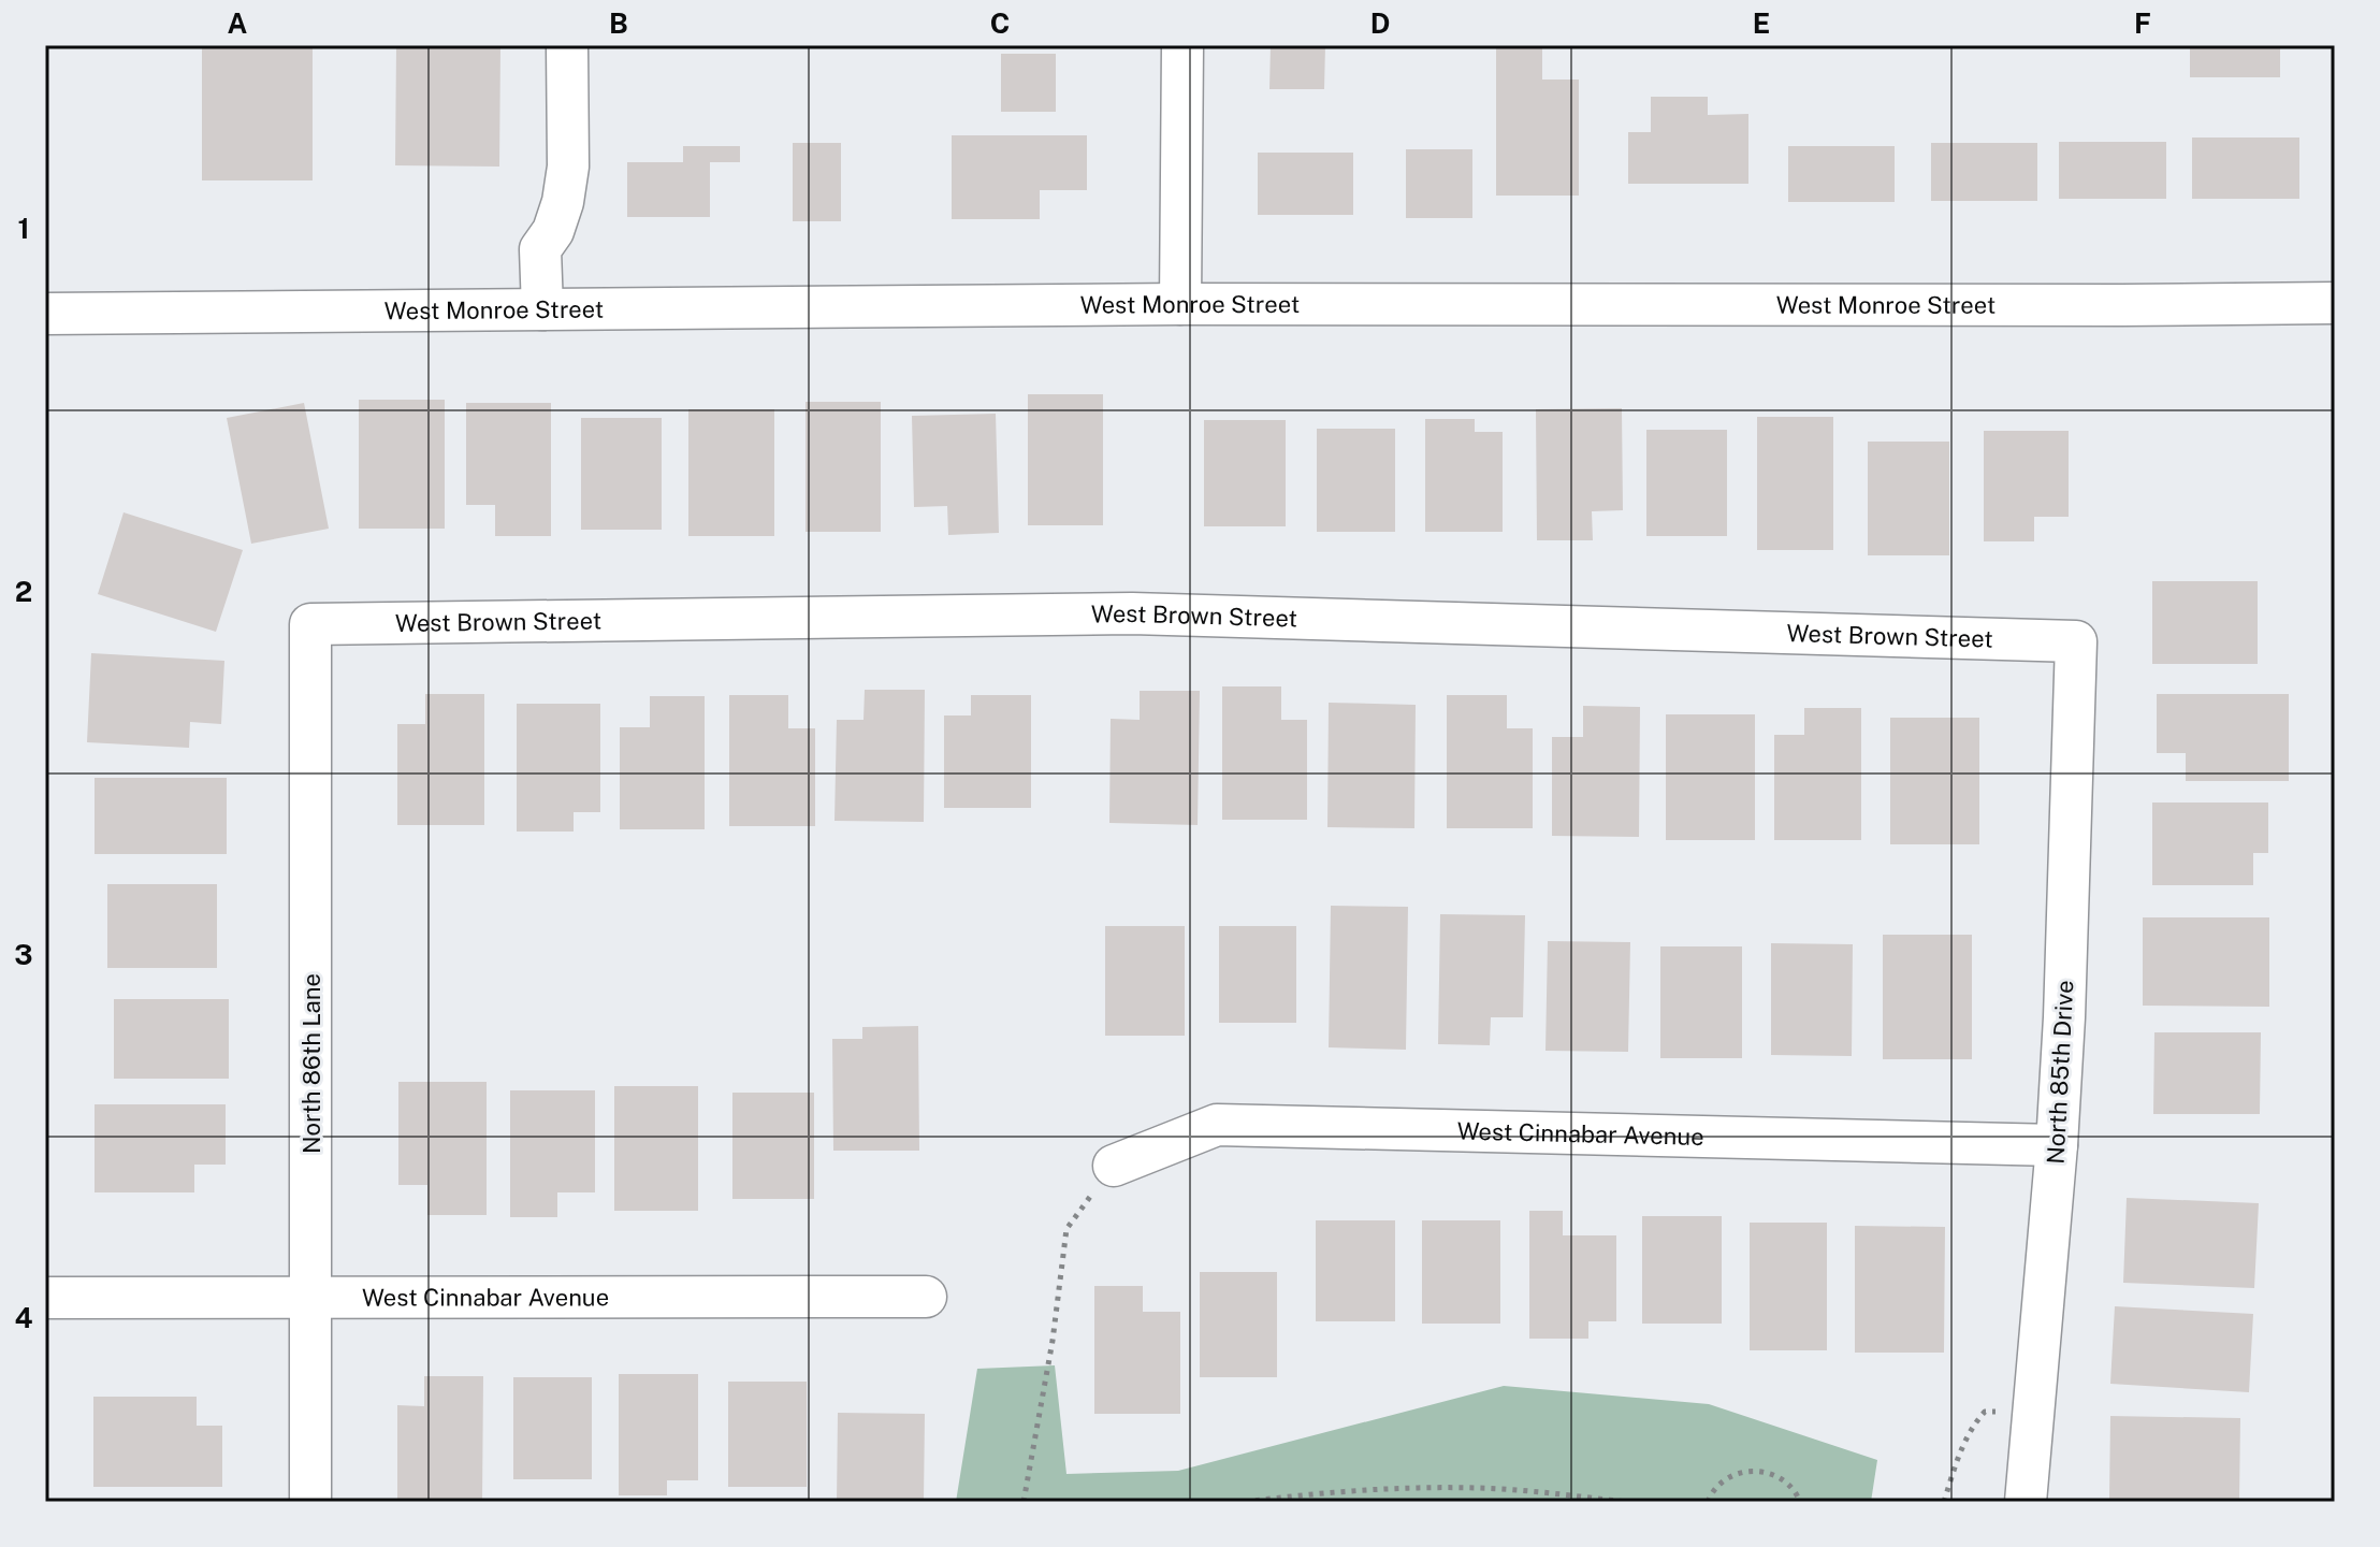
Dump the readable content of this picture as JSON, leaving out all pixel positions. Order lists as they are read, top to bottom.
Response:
{
  "streets": {
    "street": [
      "West Monroe Street",
      "West Brown Street",
      "North 86th Lane",
      "North 85th Drive",
      "West Cinnabar Avenue"
    ]
  },
  "crossings": [
    ["West Brown Street", "North 86th Lane"],
    ["West Brown Street", "North 85th Drive"],
    ["North 86th Lane", "West Cinnabar Avenue"],
    ["North 85th Drive", "West Cinnabar Avenue"]
  ],
  "grid": {
    "columns": [
      "A",
      "B",
      "C",
      "D",
      "E",
      "F"
    ],
    "rows": [
      "1",
      "2",
      "3",
      "4"
    ]
  }
}
